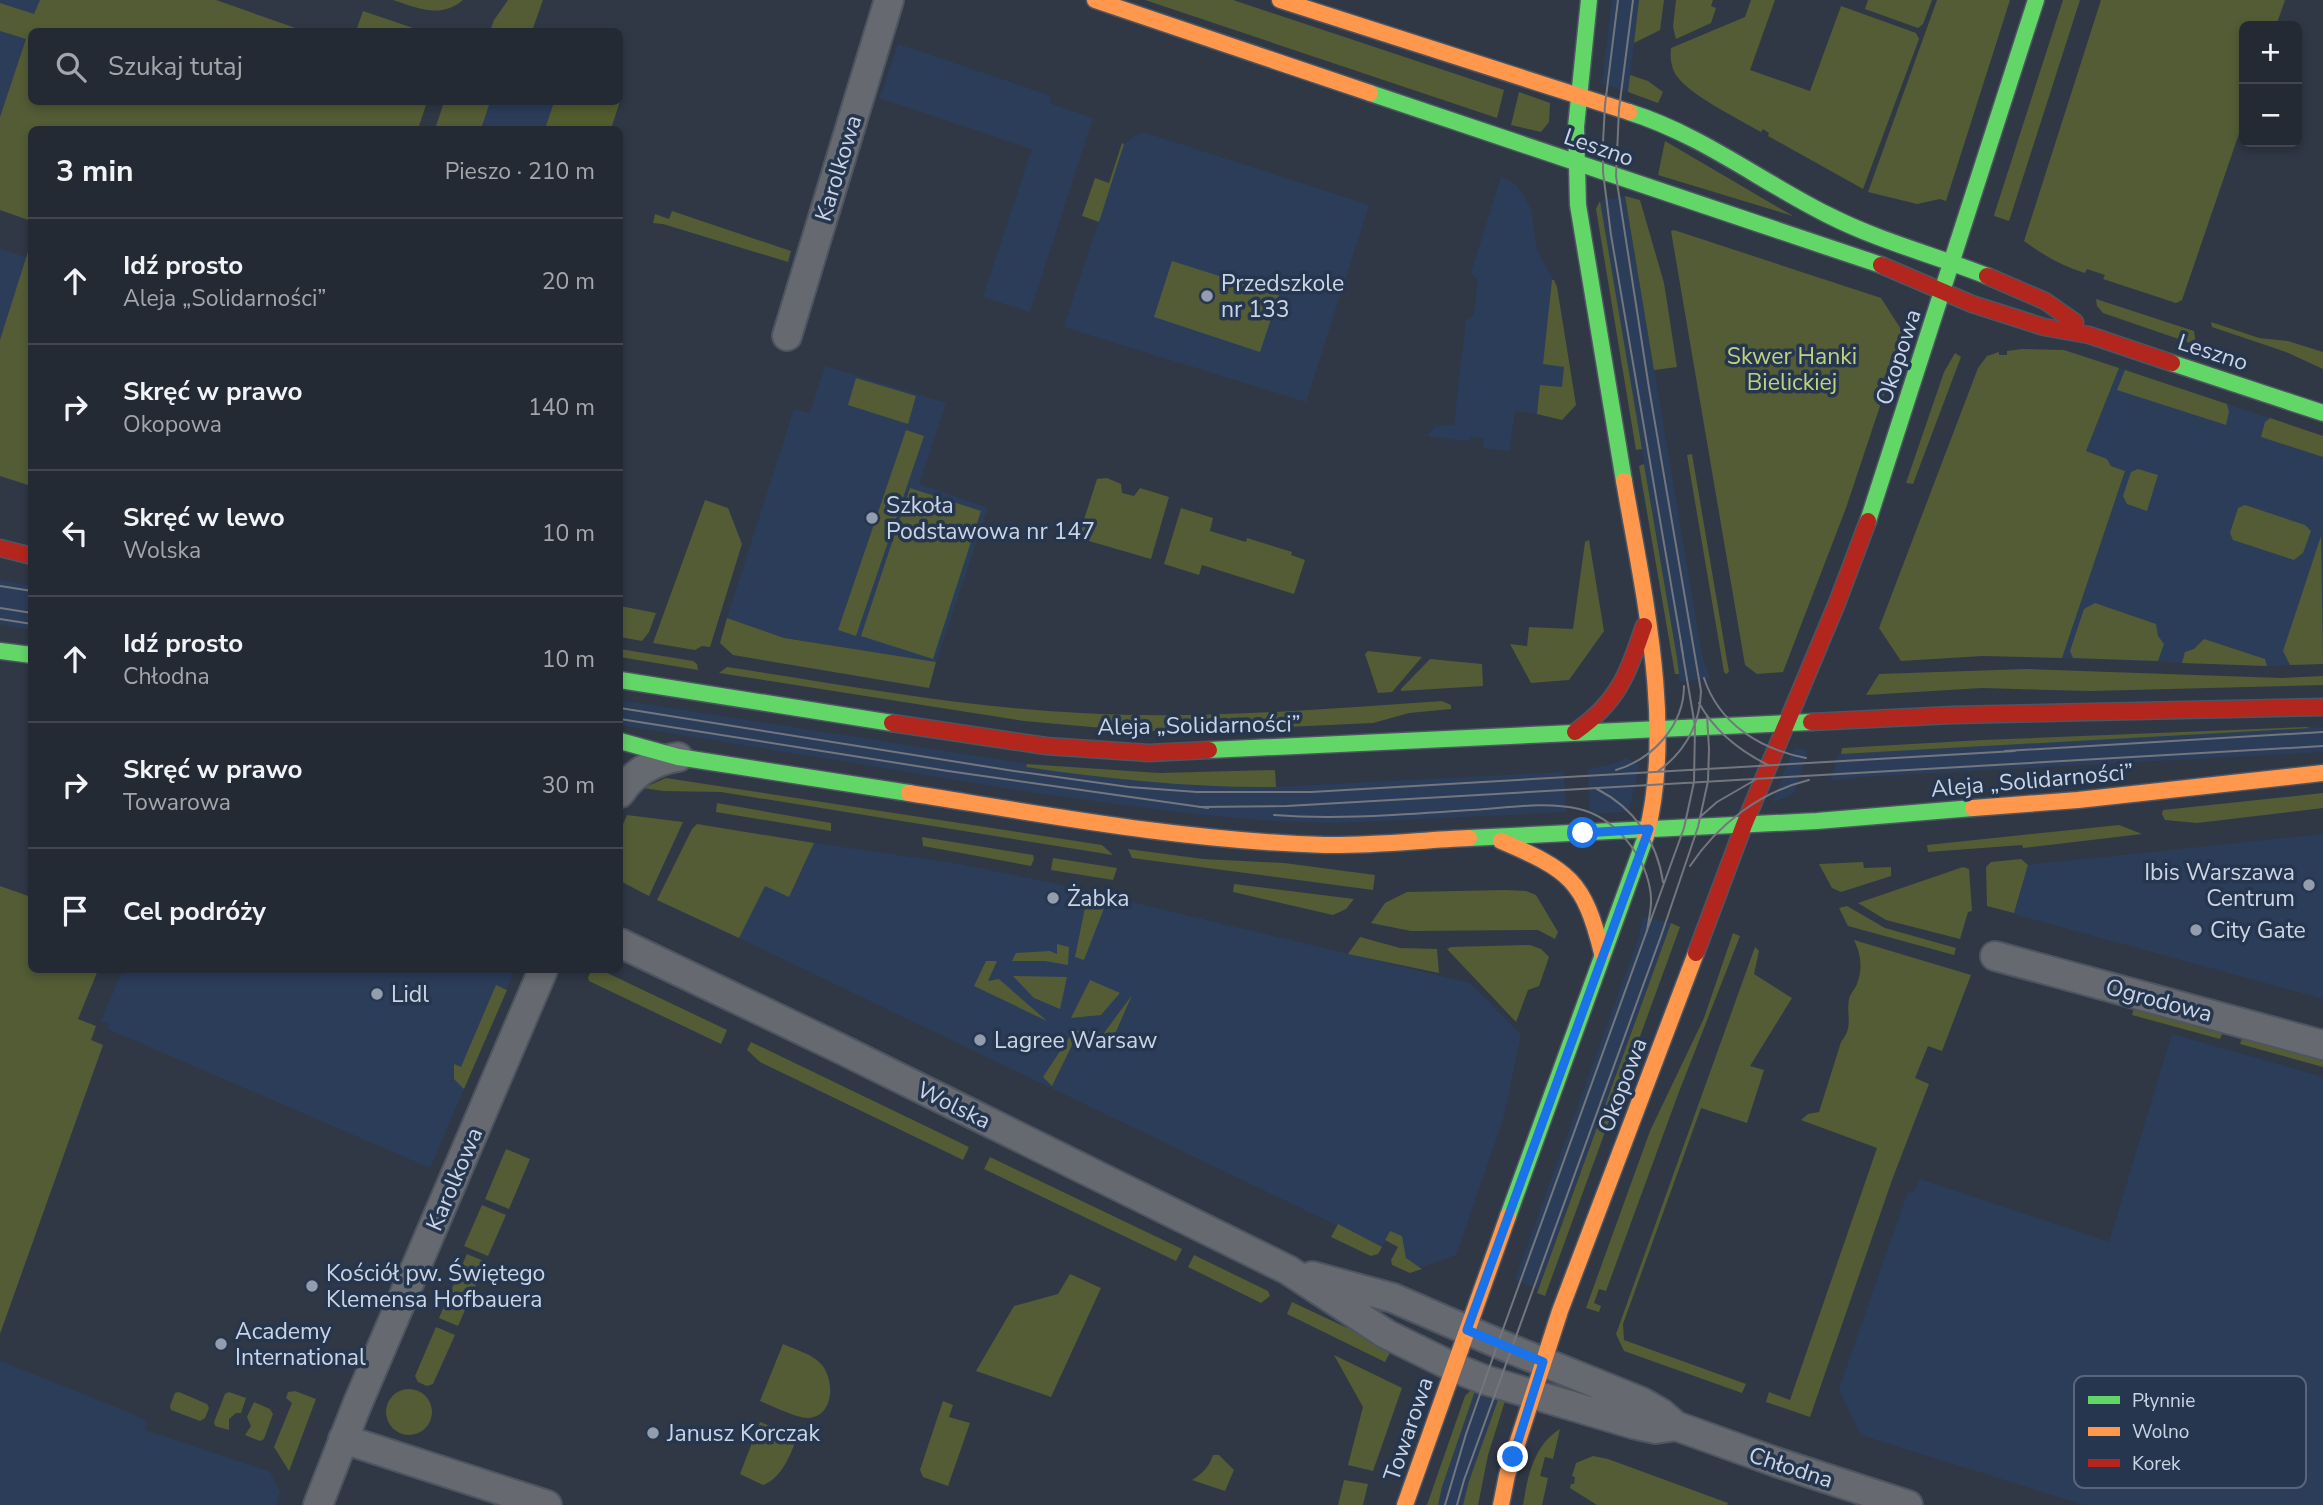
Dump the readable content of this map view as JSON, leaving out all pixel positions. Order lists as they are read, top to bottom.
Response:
{
  "streets": {
    "main road": [
      "Leszno",
      "Okopowa",
      "Aleja „Solidarności”",
      "Towarowa"
    ],
    "street": [
      "Karolkowa",
      "Ogrodowa",
      "Wolska",
      "Chłodna"
    ]
  },
  "crossings": [
    ["Leszno", "Okopowa"],
    ["Okopowa", "Aleja „Solidarności”"],
    ["Okopowa", "Chłodna"],
    ["Wolska", "Towarowa"],
    ["Wolska", "Chłodna"]
  ],
  "parks": ["Skwer Hanki Bielickiej"],
  "places": [
    "Przedszkole nr 133",
    "Szkoła Podstawowa nr 147",
    "Ibis Warszawa Centrum",
    "Żabka",
    "City Gate",
    "Lidl",
    "Lagree Warsaw",
    "Kościół pw. Świętego Klemensa Hofbauera",
    "Academy International",
    "Janusz Korczak"
  ],
  "legend": ["Płynnie", "Wolno", "Korek"],
  "page": {
    "map_buttons": ["+", "−"],
    "search": "Szukaj tutaj",
    "heading": ["3 min", "Pieszo · 210 m"],
    "list": [
      ["Idź prosto", "Aleja „Solidarności”", "20 m"],
      ["Skręć w prawo", "Okopowa", "140 m"],
      ["Skręć w lewo", "Wolska", "10 m"],
      ["Idź prosto", "Chłodna", "10 m"],
      ["Skręć w prawo", "Towarowa", "30 m"],
      "Cel podróży"
    ]
  }
}
